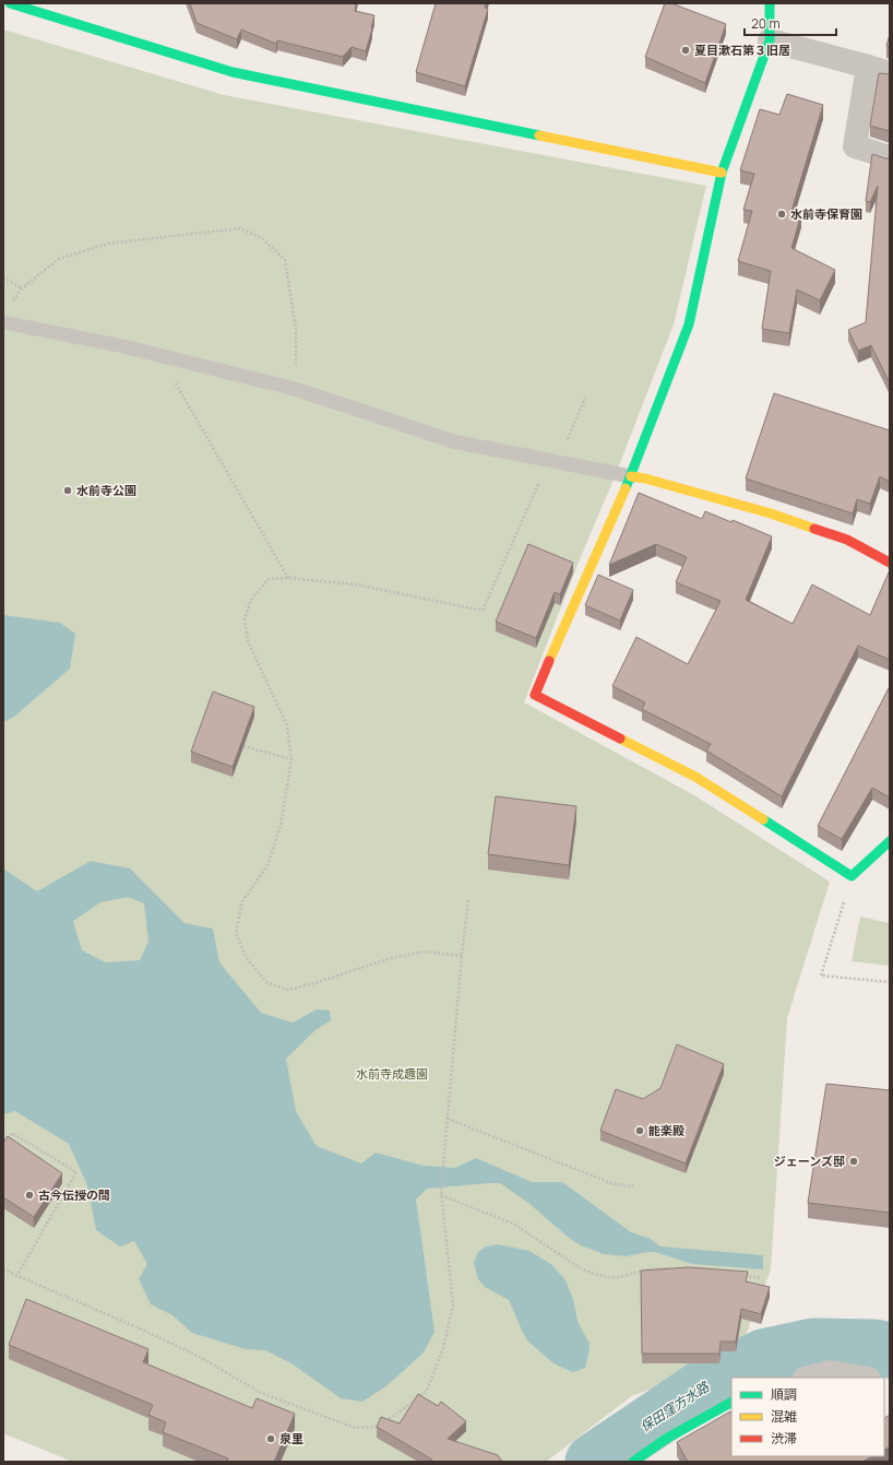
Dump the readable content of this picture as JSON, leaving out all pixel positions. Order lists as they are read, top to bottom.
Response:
{
  "water": ["保田窪方水路"],
  "parks": ["水前寺成趣園"],
  "places": [
    "夏目漱石第３旧居",
    "水前寺保育園",
    "水前寺公園",
    "能楽殿",
    "ジェーンズ邸",
    "古今伝授の間",
    "泉里"
  ],
  "legend": ["順調", "混雑", "渋滞"],
  "scale_bar": "20 m"
}
